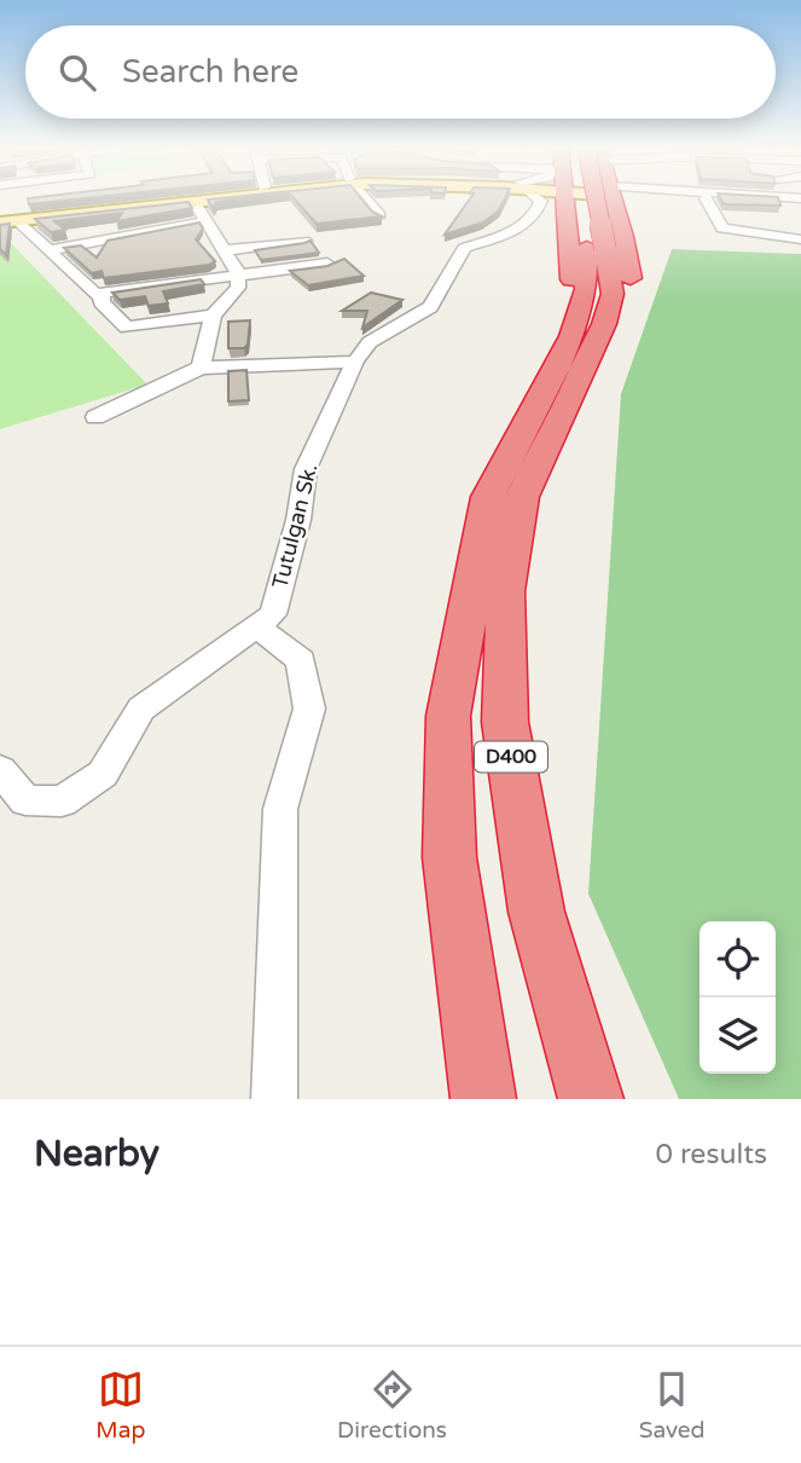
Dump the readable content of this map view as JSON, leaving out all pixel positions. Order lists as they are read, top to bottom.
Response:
{
  "streets": {
    "highway": ["D400"],
    "street": ["Tutulgan Sk."]
  },
  "page": {
    "search": "Search here",
    "heading": ["Nearby", "0 results"],
    "nav": ["Map", "Directions", "Saved"]
  }
}
